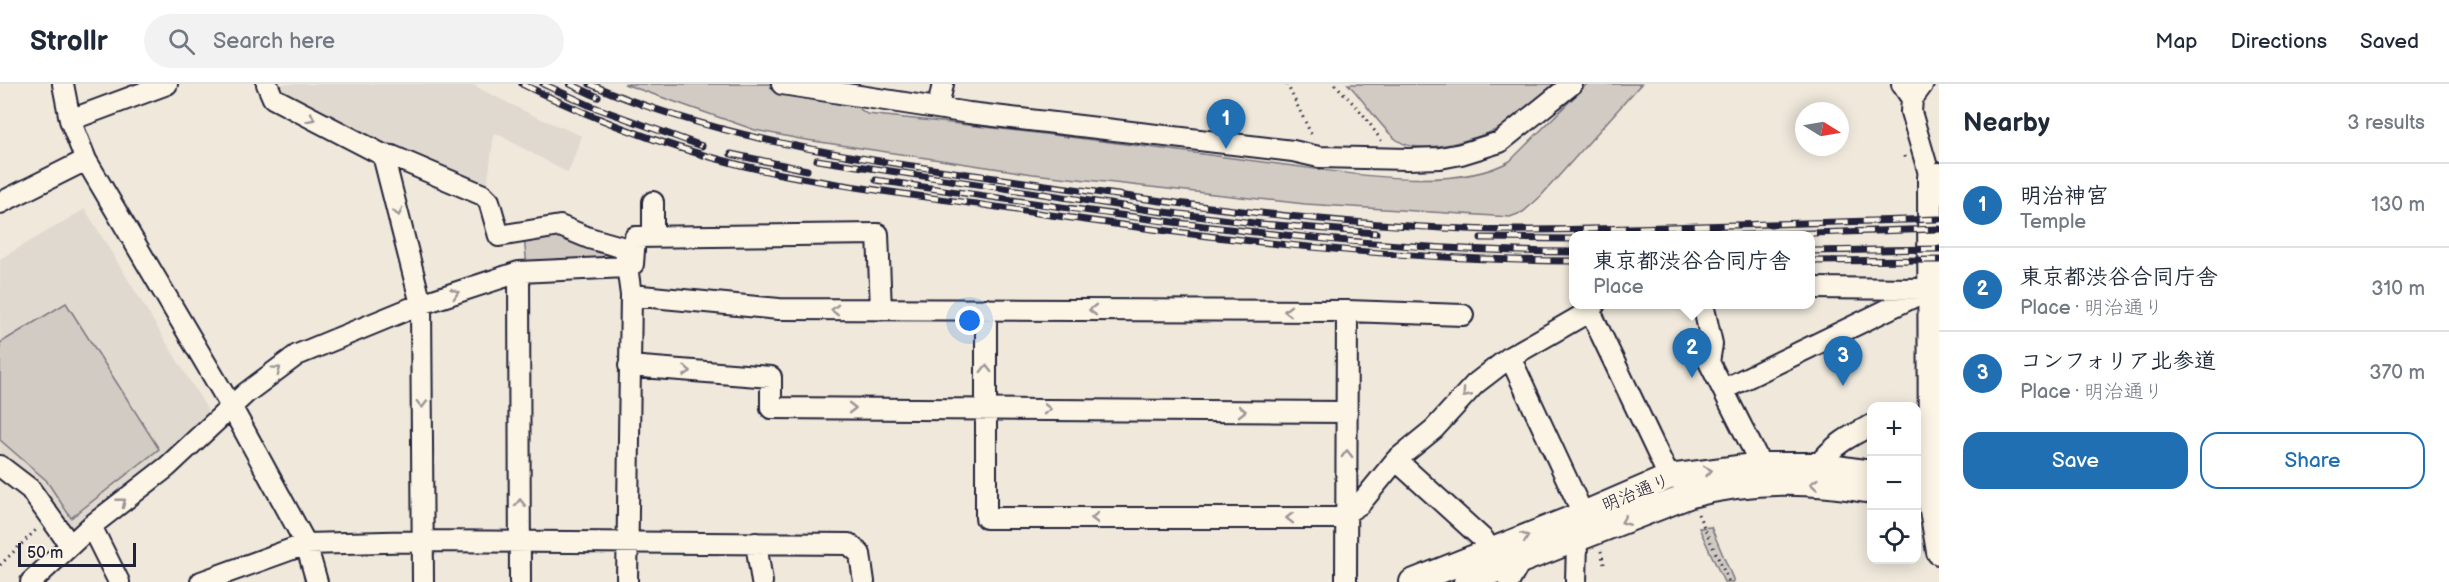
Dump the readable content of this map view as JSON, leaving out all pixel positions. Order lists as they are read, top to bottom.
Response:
{
  "streets": {
    "main road": ["明治通り"]
  },
  "scale_bar": "50 m",
  "north": "right",
  "page": {
    "header": "Strollr",
    "search": "Search here",
    "nav": ["Map", "Directions", "Saved"],
    "heading": ["Nearby", "3 results"],
    "pins": ["1", "2", "3"],
    "list": [
      {
        "mark": "1",
        "name": "明治神宮",
        "note": "Temple",
        "value": "130 m"
      },
      {
        "mark": "2",
        "name": "東京都渋谷合同庁舎",
        "note": "Place · 明治通り",
        "value": "310 m"
      },
      {
        "mark": "3",
        "name": "コンフォリア北参道",
        "note": "Place · 明治通り",
        "value": "370 m"
      }
    ],
    "popup": ["東京都渋谷合同庁舎", "Place"],
    "map_buttons": ["+", "−"],
    "buttons": ["Save", "Share"],
    "scale": "50 m"
  }
}
